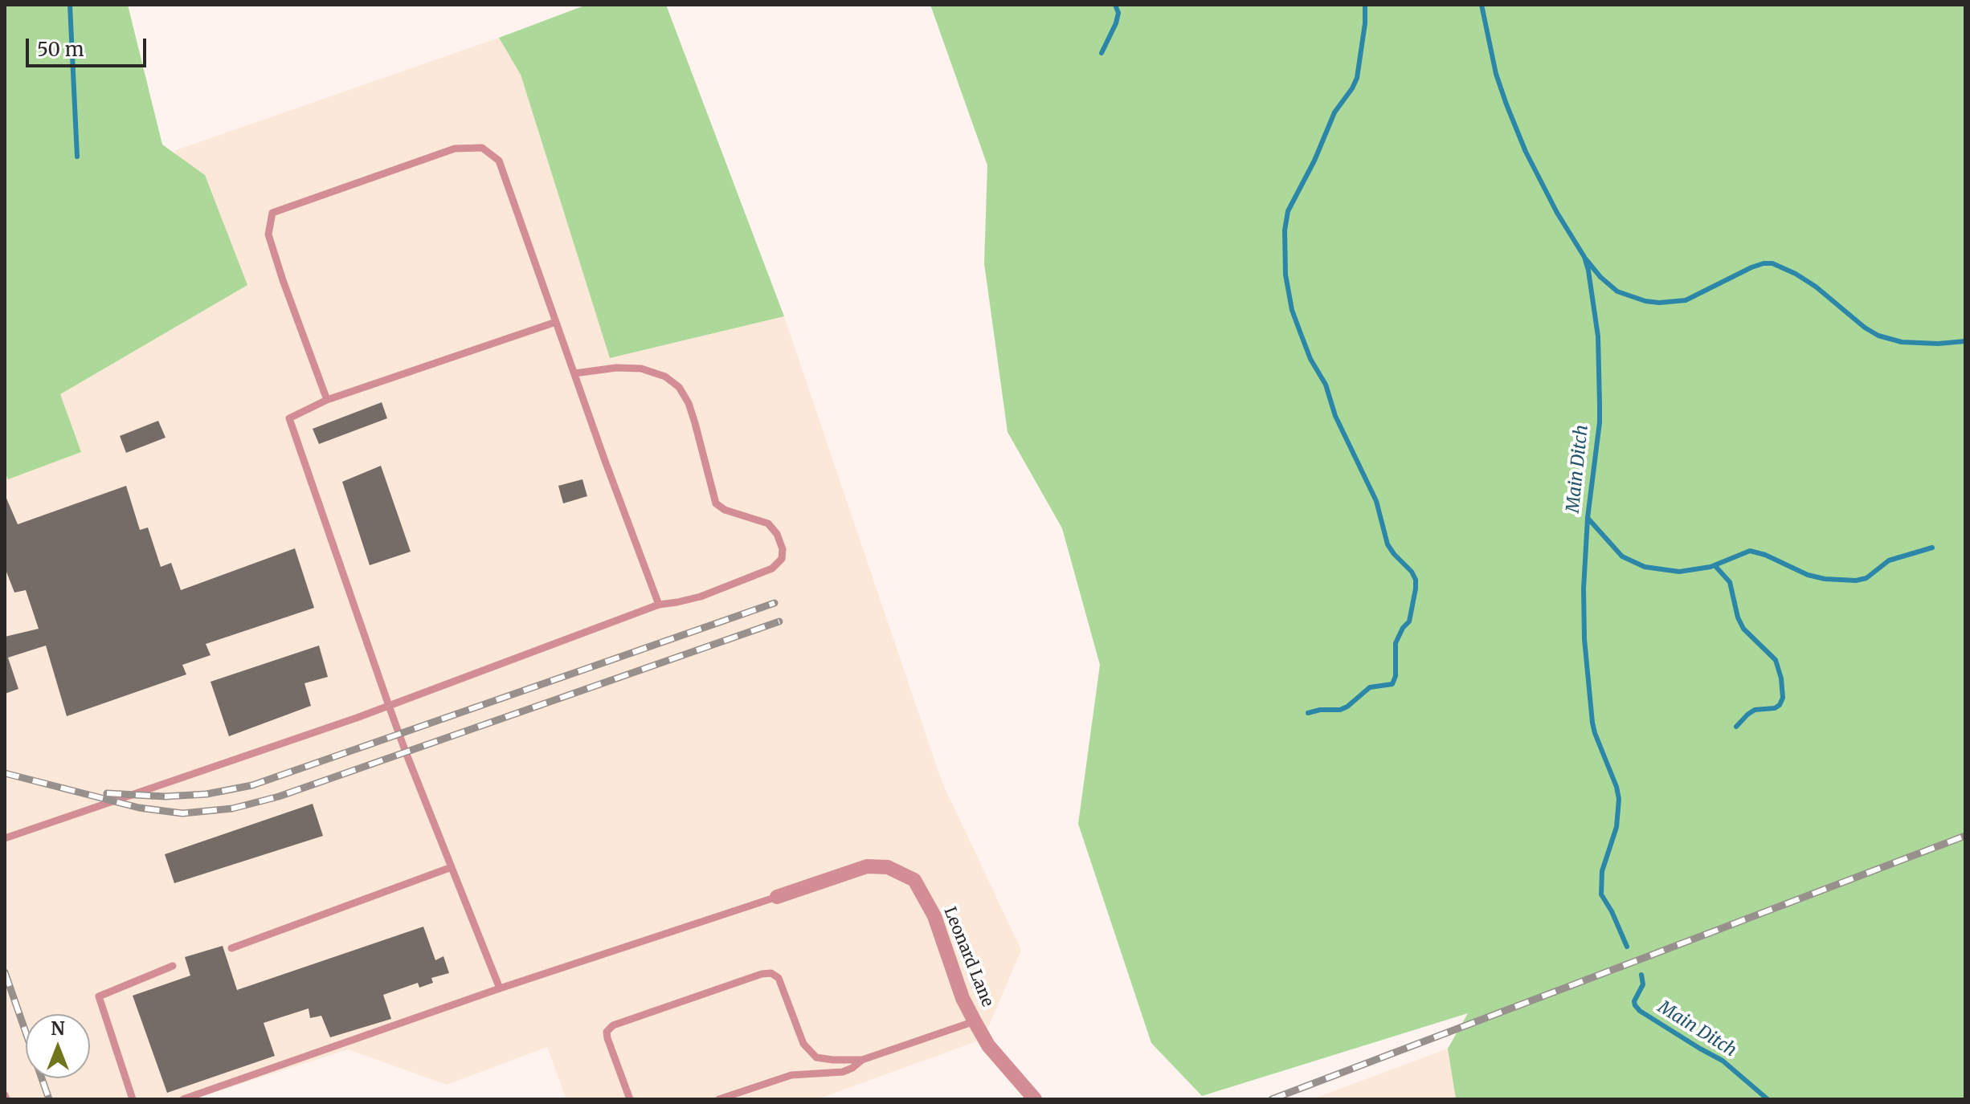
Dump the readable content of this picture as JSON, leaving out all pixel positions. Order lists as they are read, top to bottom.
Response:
{
  "streets": {
    "street": ["Leonard Lane"]
  },
  "water": ["Main Ditch"],
  "scale_bar": "50 m",
  "north": "top"
}
